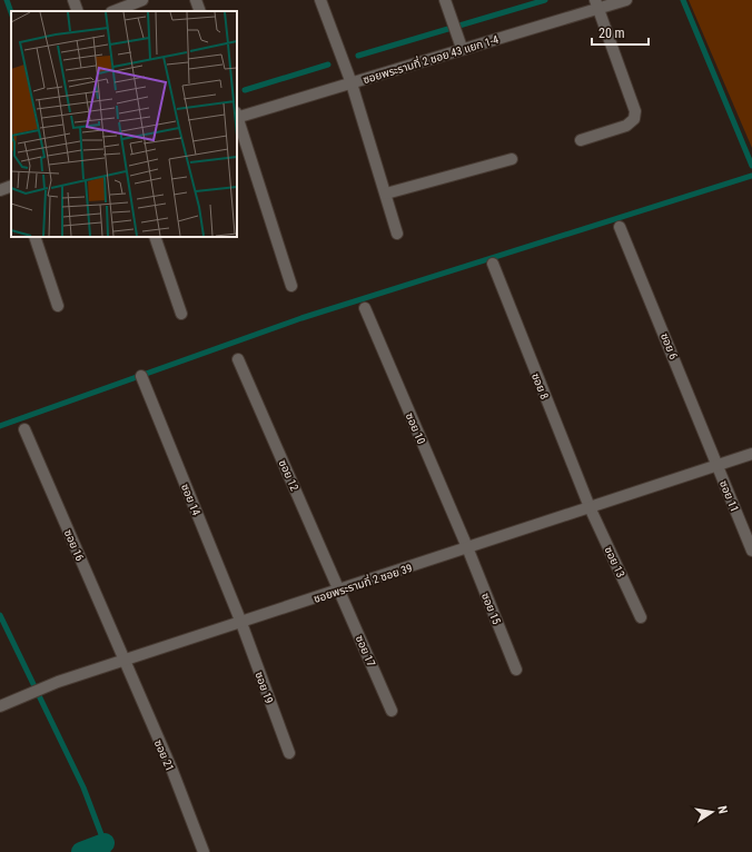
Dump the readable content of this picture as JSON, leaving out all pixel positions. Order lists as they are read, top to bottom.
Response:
{
  "streets": {
    "street": [
      "ซอยพระรามที่ 2 ซอย 43 แยก 1-4",
      "ซอย 6",
      "ซอย 8",
      "ซอย 10",
      "ซอย 12",
      "ซอย 11",
      "ซอย 14",
      "ซอย 16",
      "ซอย 13",
      "ซอยพระรามที่ 2 ซอย 39",
      "ซอย 15",
      "ซอย 17",
      "ซอย 19",
      "ซอย 21"
    ]
  },
  "crossings": [
    ["ซอย 6", "ซอย 11"],
    ["ซอย 6", "ซอยพระรามที่ 2 ซอย 39"],
    ["ซอย 8", "ซอย 13"],
    ["ซอย 8", "ซอยพระรามที่ 2 ซอย 39"],
    ["ซอย 10", "ซอยพระรามที่ 2 ซอย 39"],
    ["ซอย 10", "ซอย 15"],
    ["ซอย 12", "ซอยพระรามที่ 2 ซอย 39"],
    ["ซอย 12", "ซอย 17"],
    ["ซอย 11", "ซอยพระรามที่ 2 ซอย 39"],
    ["ซอย 14", "ซอยพระรามที่ 2 ซอย 39"],
    ["ซอย 14", "ซอย 19"],
    ["ซอย 16", "ซอยพระรามที่ 2 ซอย 39"],
    ["ซอย 16", "ซอย 21"],
    ["ซอย 13", "ซอยพระรามที่ 2 ซอย 39"],
    ["ซอยพระรามที่ 2 ซอย 39", "ซอย 15"],
    ["ซอยพระรามที่ 2 ซอย 39", "ซอย 17"],
    ["ซอยพระรามที่ 2 ซอย 39", "ซอย 19"],
    ["ซอยพระรามที่ 2 ซอย 39", "ซอย 21"]
  ],
  "scale_bar": "20 m",
  "north": "right"
}
